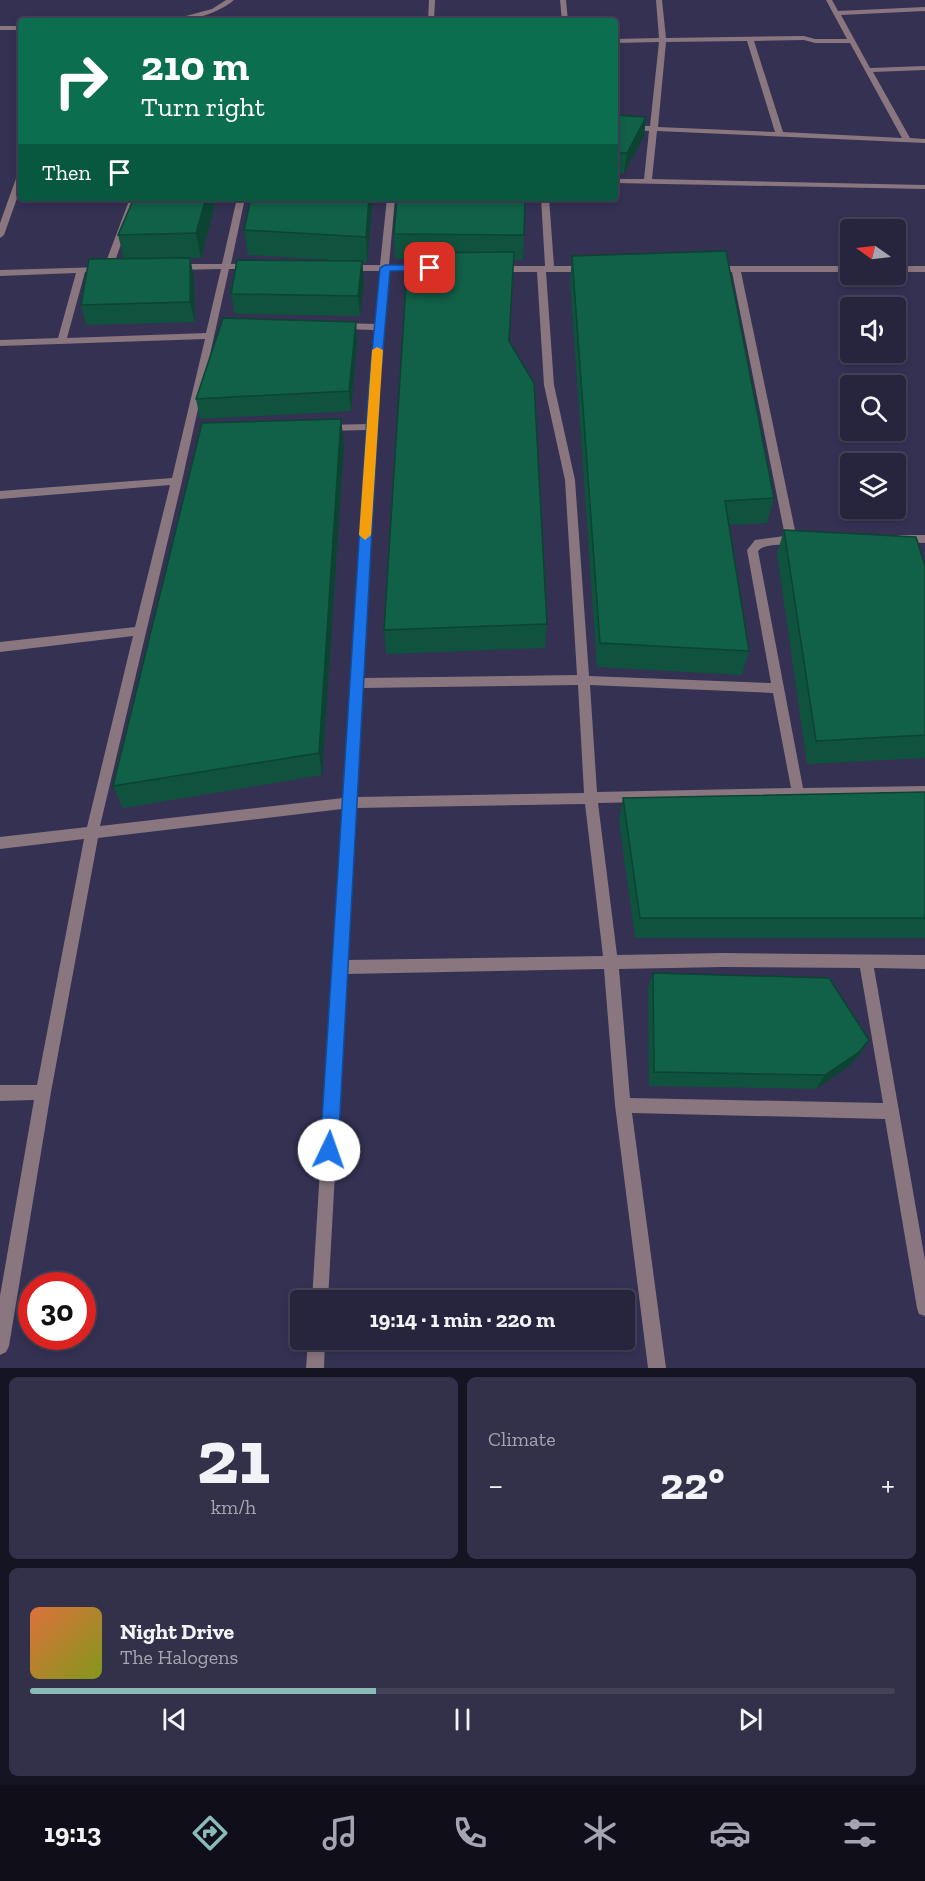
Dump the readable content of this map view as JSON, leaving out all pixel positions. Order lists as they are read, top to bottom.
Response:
{
  "north": "left",
  "page": {
    "turn": ["210 m", "Turn right"],
    "then": "Then",
    "limit": "30",
    "trip": "19:14 · 1 min · 220 m",
    "tile": [
      ["21", "km/h"],
      "Climate"
    ],
    "heat": ["−", "22°", "+"],
    "song": ["Night Drive", "The Halogens"],
    "tabs": "19:13"
  }
}
